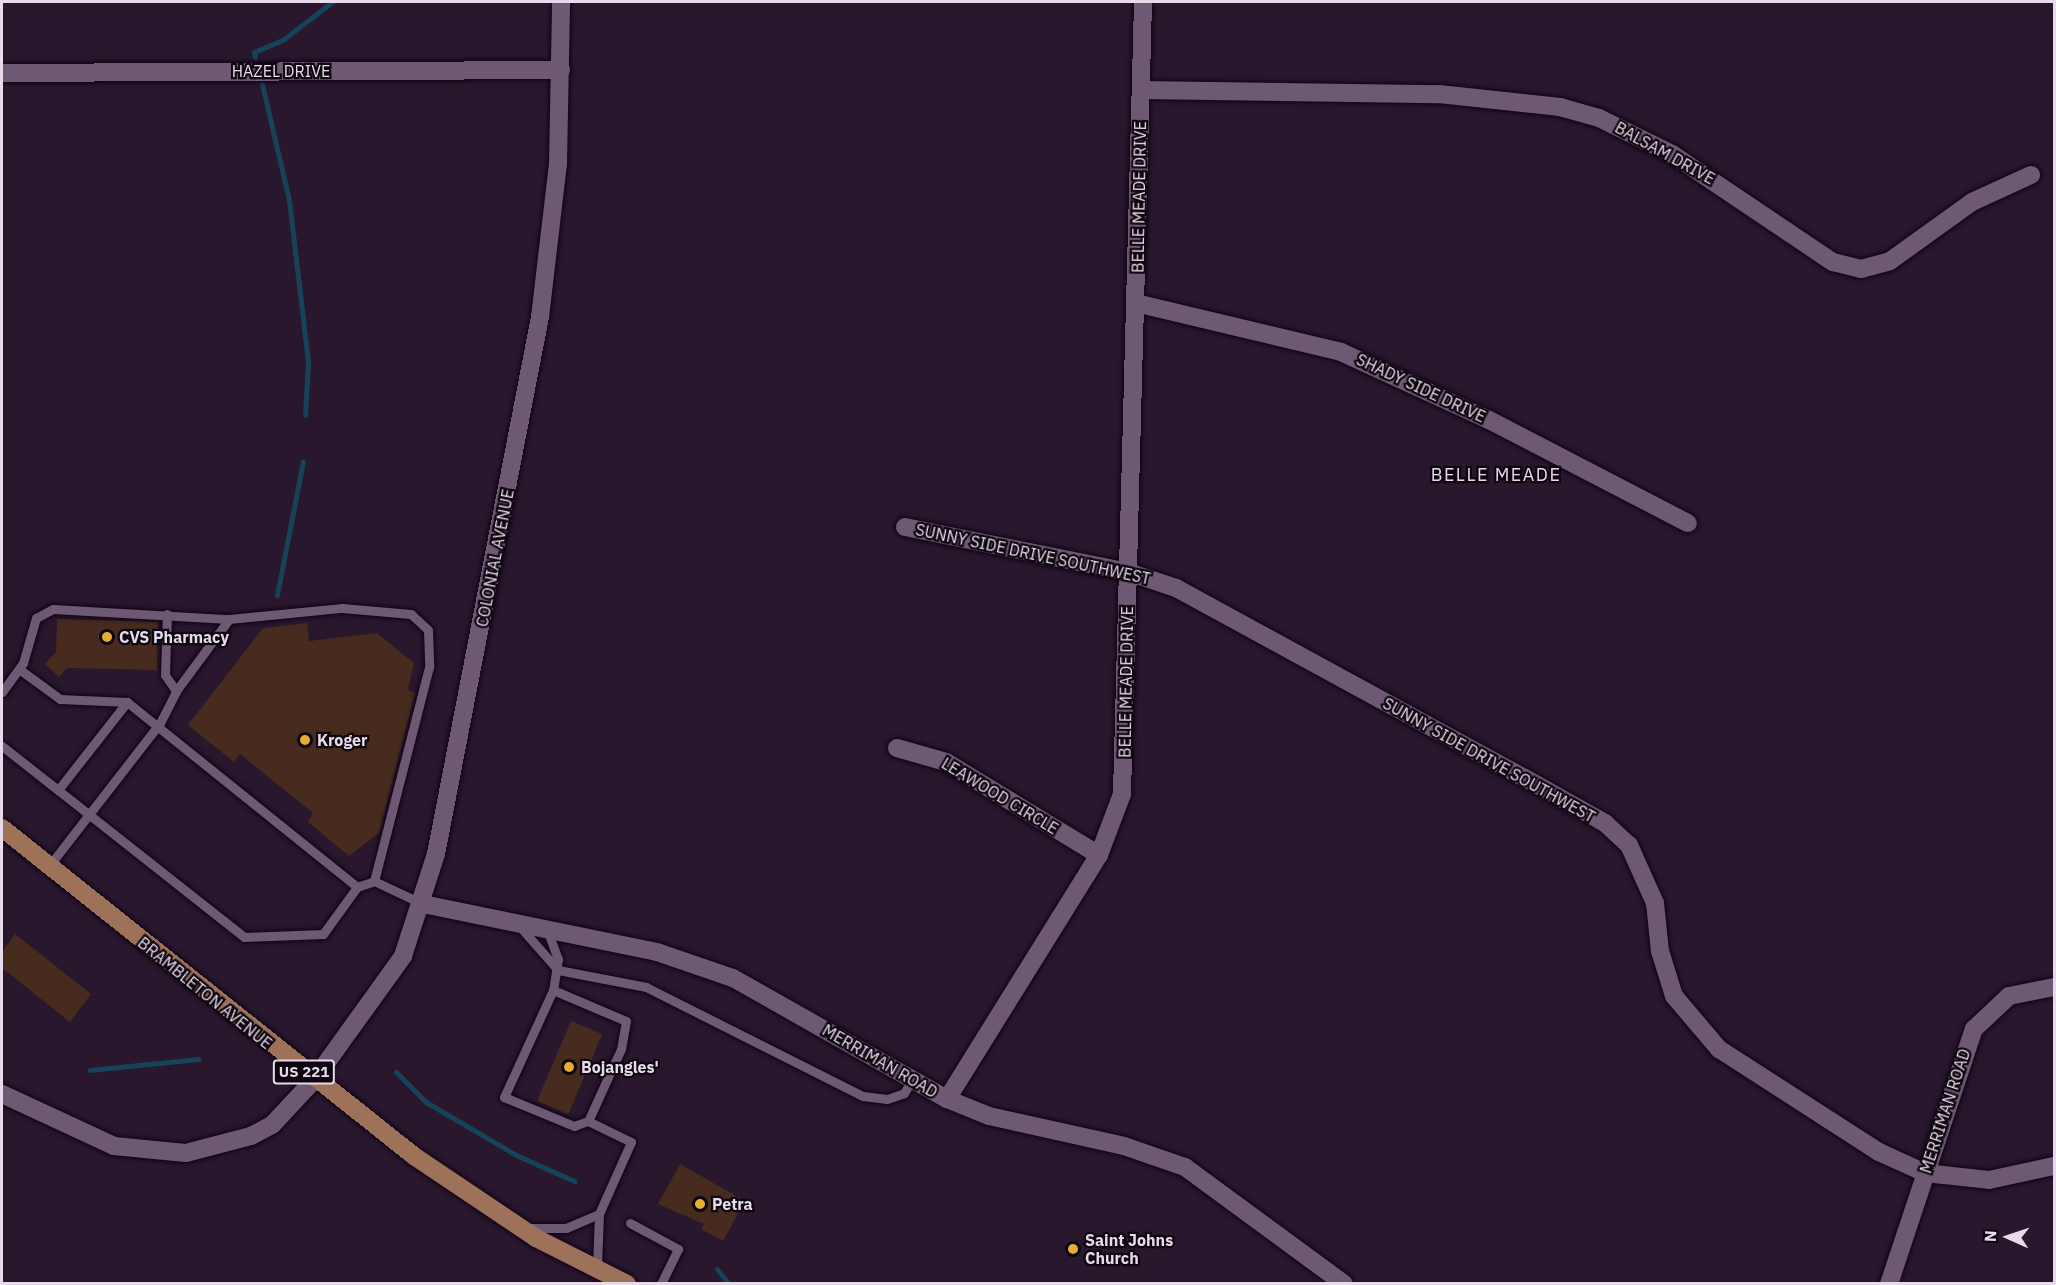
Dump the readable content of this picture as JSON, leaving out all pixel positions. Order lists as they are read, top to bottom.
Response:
{
  "streets": {
    "main road": ["BRAMBLETON AVENUE", "US 221"],
    "street": [
      "HAZEL DRIVE",
      "BALSAM DRIVE",
      "BELLE MEADE DRIVE",
      "SHADY SIDE DRIVE",
      "SUNNY SIDE DRIVE SOUTHWEST",
      "COLONIAL AVENUE",
      "LEAWOOD CIRCLE",
      "MERRIMAN ROAD"
    ]
  },
  "crossings": [
    ["HAZEL DRIVE", "COLONIAL AVENUE"],
    ["BALSAM DRIVE", "BELLE MEADE DRIVE"],
    ["BELLE MEADE DRIVE", "SHADY SIDE DRIVE"],
    ["BELLE MEADE DRIVE", "SUNNY SIDE DRIVE SOUTHWEST"],
    ["BELLE MEADE DRIVE", "LEAWOOD CIRCLE"],
    ["BELLE MEADE DRIVE", "MERRIMAN ROAD"],
    ["SUNNY SIDE DRIVE SOUTHWEST", "MERRIMAN ROAD"],
    ["COLONIAL AVENUE", "BRAMBLETON AVENUE"],
    ["COLONIAL AVENUE", "MERRIMAN ROAD"]
  ],
  "districts": ["BELLE MEADE"],
  "places": [
    "CVS Pharmacy",
    "Kroger",
    "Bojangles'",
    "Petra",
    "Saint Johns Church"
  ],
  "north": "left"
}
